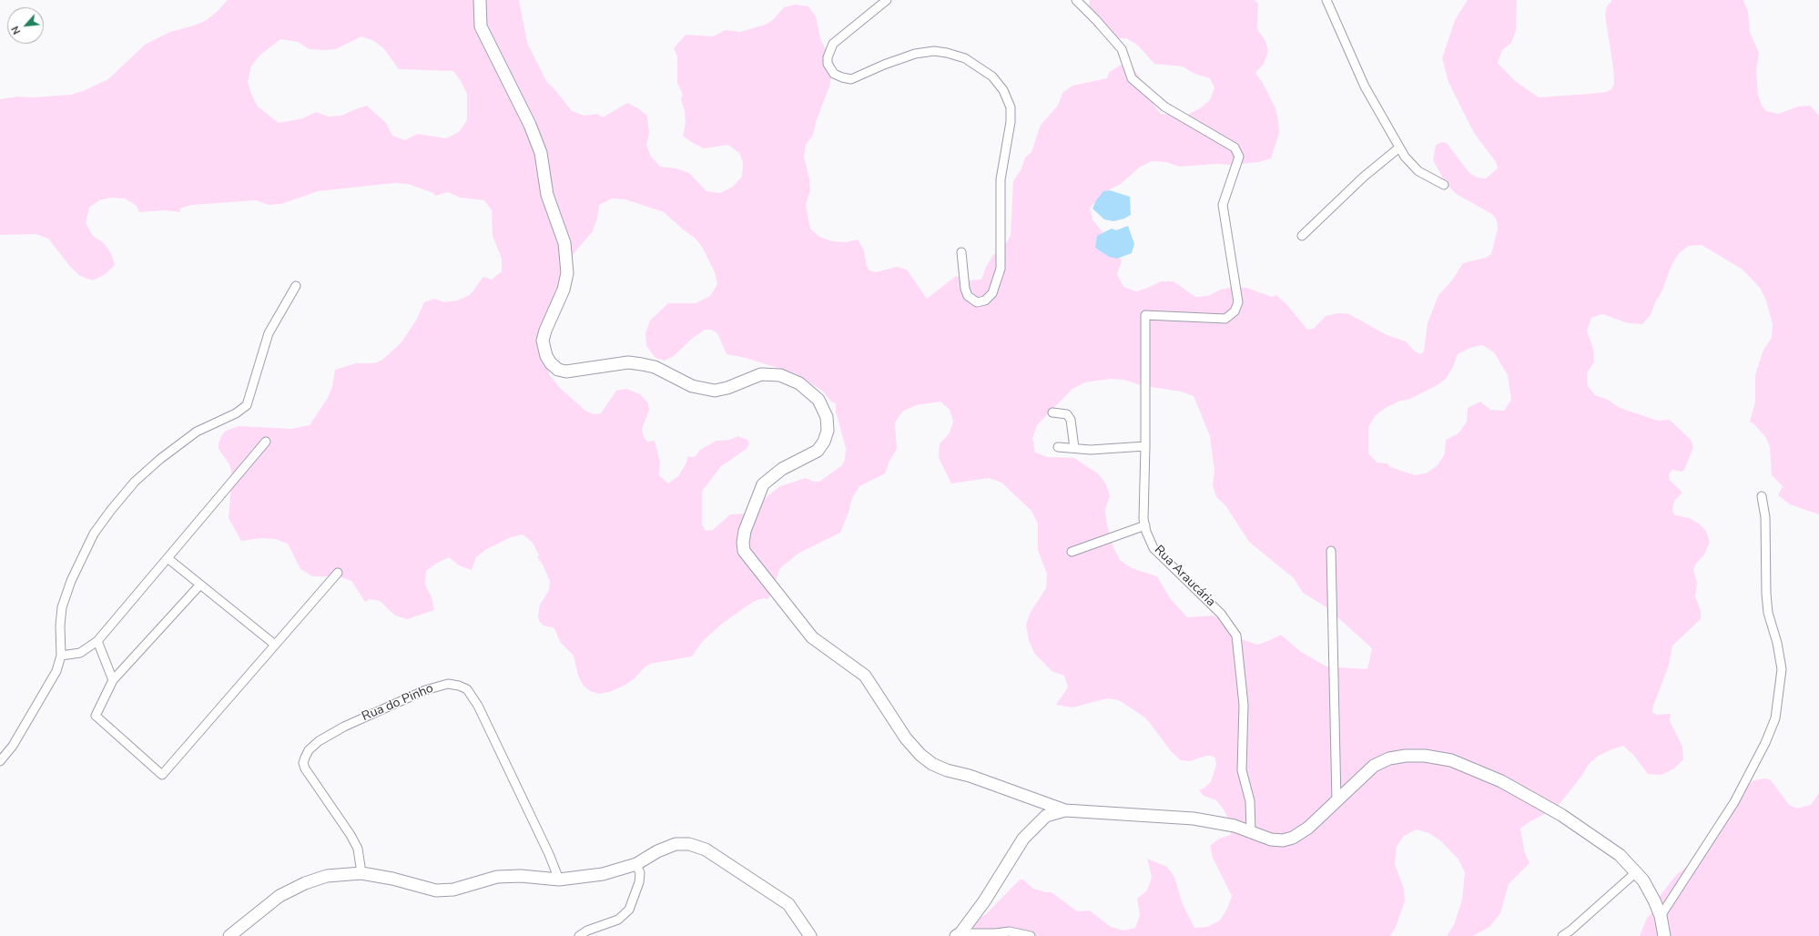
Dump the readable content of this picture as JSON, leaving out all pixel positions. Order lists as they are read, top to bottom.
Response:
{
  "streets": {
    "street": ["Rua Araucária", "Rua do Pinho"]
  },
  "north": "bottom left"
}
